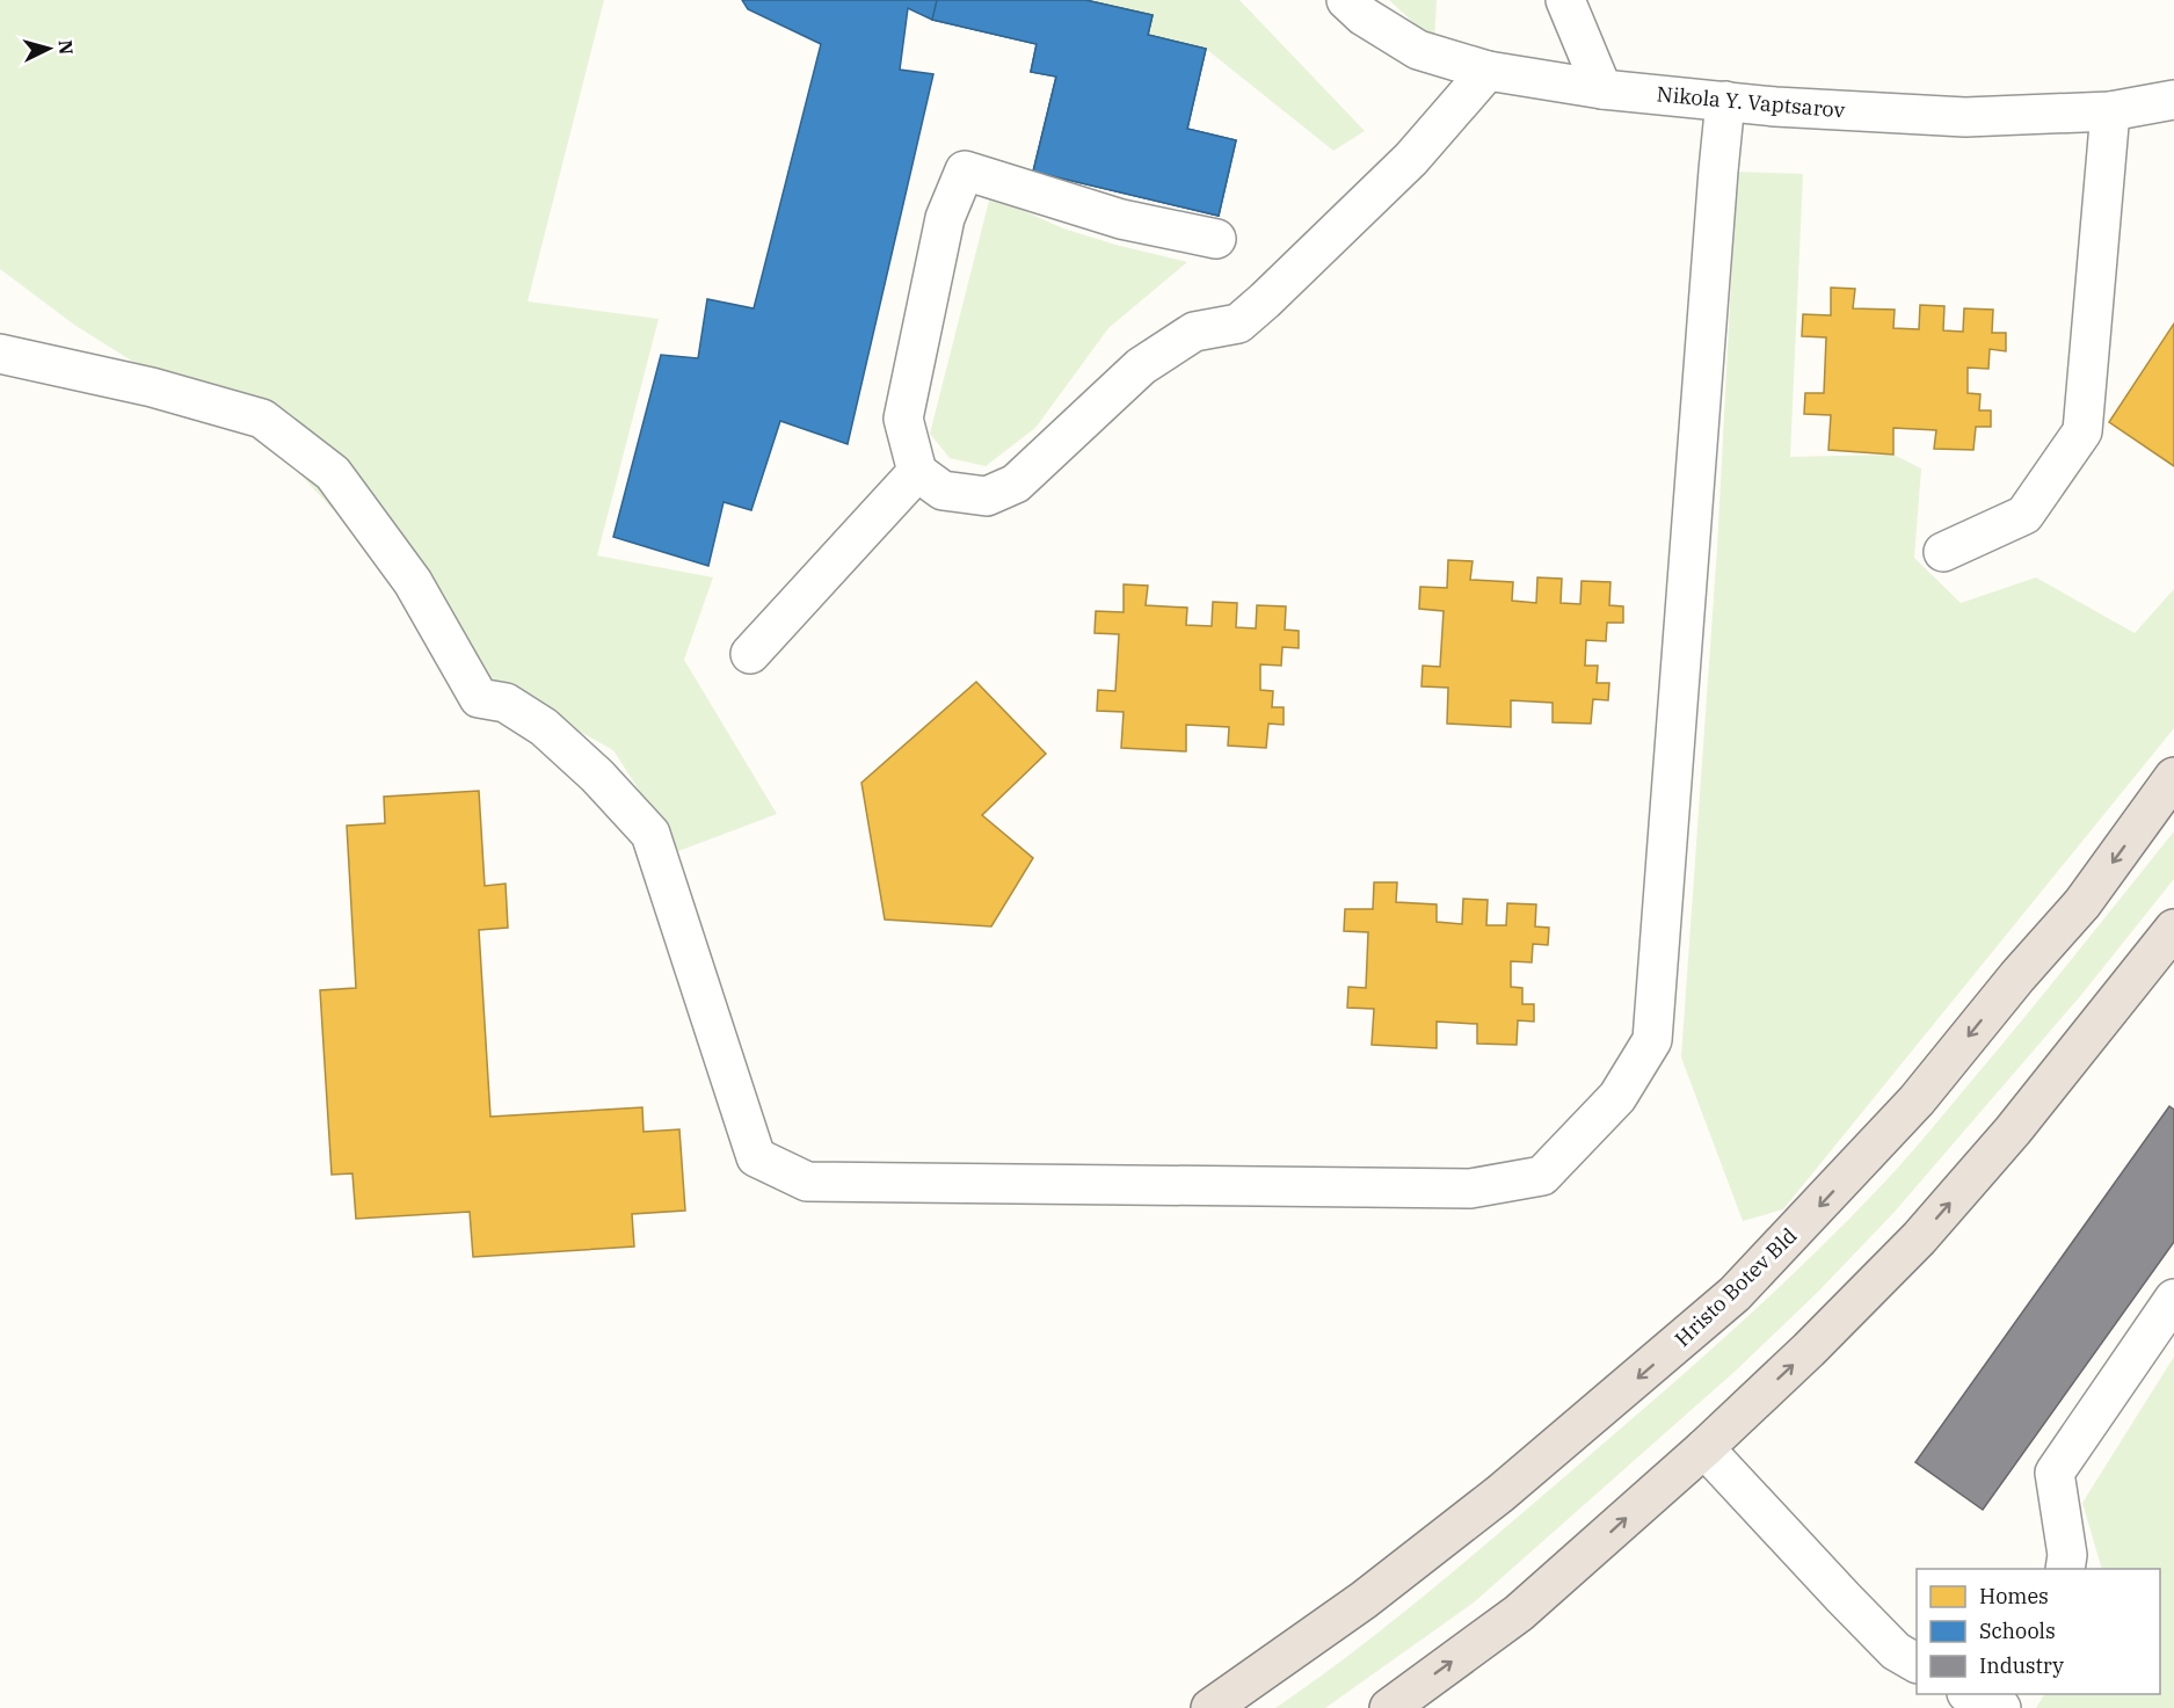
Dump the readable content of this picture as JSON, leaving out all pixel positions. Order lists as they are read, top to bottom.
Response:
{
  "streets": {
    "highway": ["Hristo Botev Bld"],
    "street": ["Nikola Y. Vaptsarov"]
  },
  "legend": ["Homes", "Schools", "Industry"],
  "north": "right"
}
